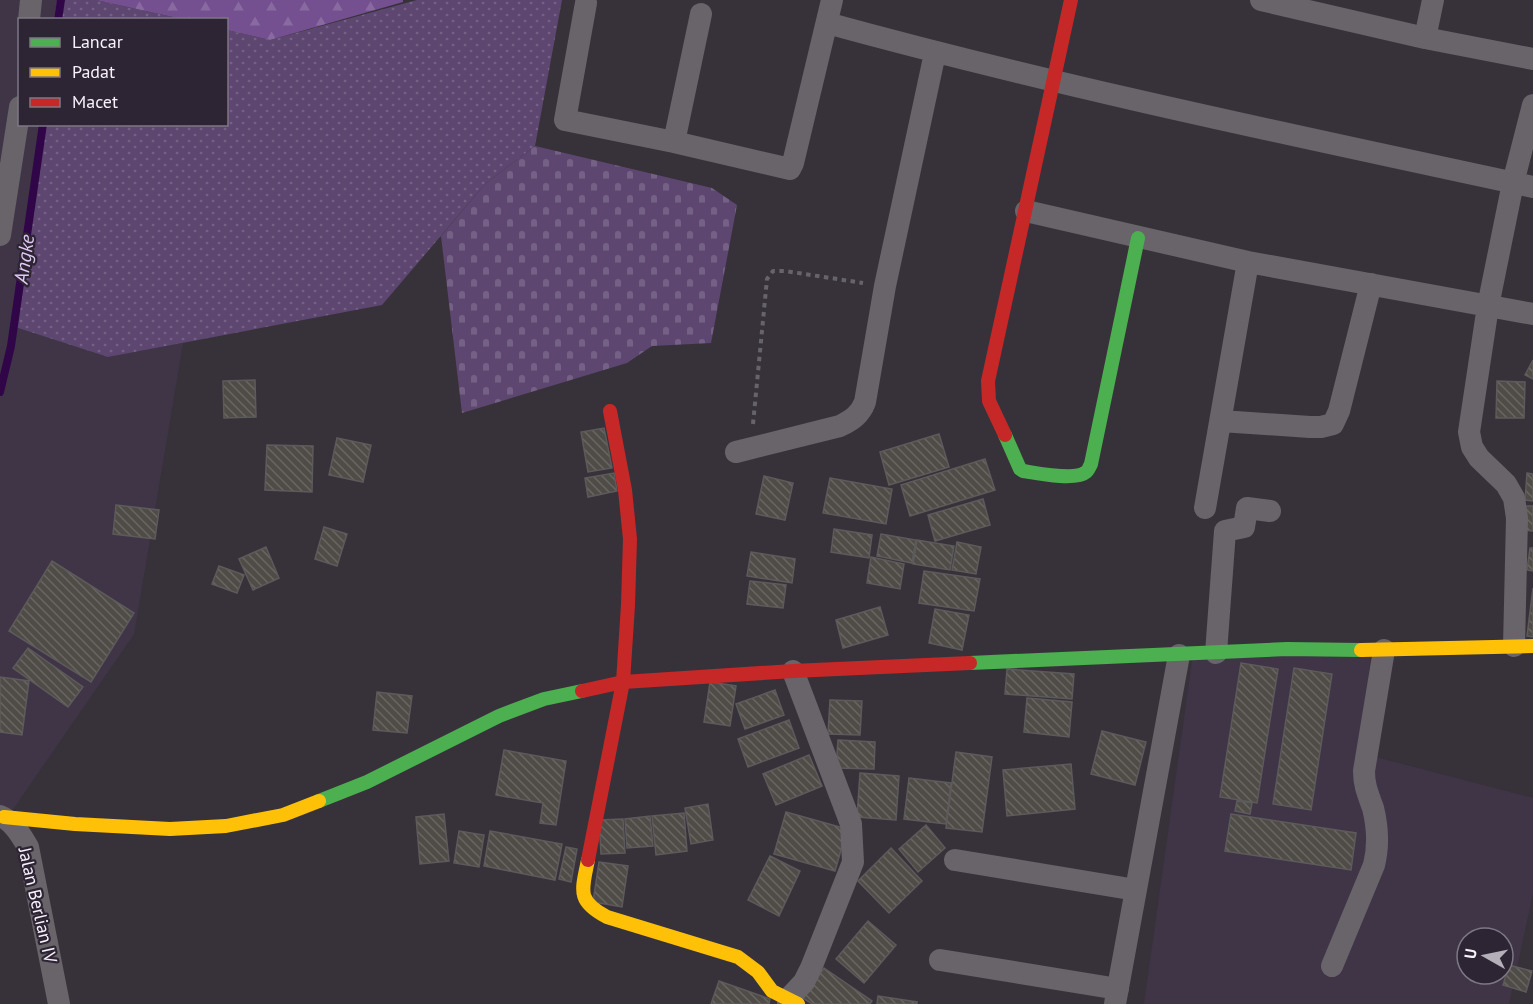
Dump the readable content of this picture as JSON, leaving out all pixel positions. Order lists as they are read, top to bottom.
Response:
{
  "streets": {
    "street": ["Jalan Berlian IV"]
  },
  "water": ["Angke"],
  "legend": ["Lancar", "Padat", "Macet"],
  "north": "left"
}
